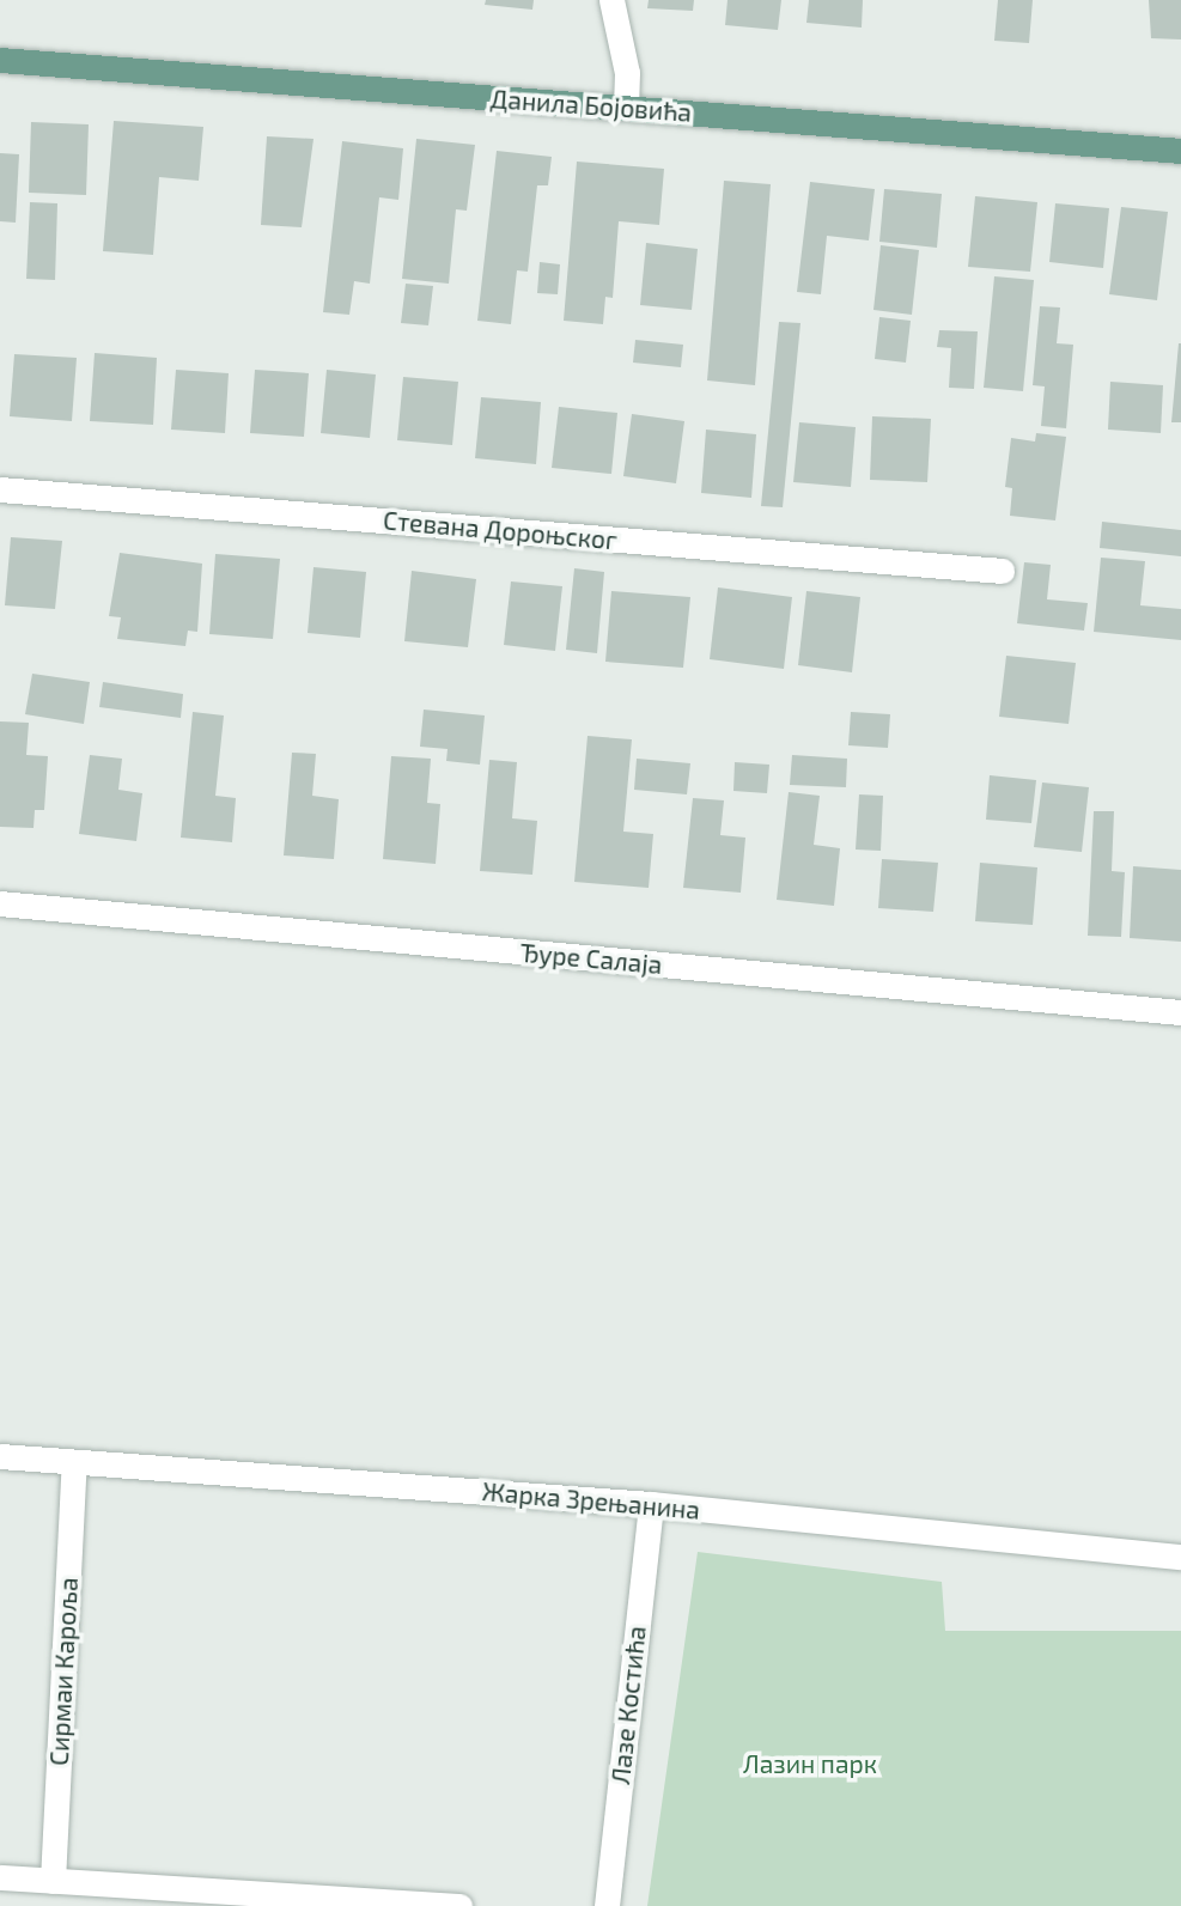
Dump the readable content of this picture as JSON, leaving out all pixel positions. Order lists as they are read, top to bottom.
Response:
{
  "streets": {
    "main road": ["Данила Бојовића"],
    "street": [
      "Стевана Дороњског",
      "Ђуре Салаја",
      "Жарка Зрењанина",
      "Сирмаи Кароља",
      "Лазе Костића"
    ]
  },
  "crossings": [
    ["Жарка Зрењанина", "Сирмаи Кароља"],
    ["Жарка Зрењанина", "Лазе Костића"]
  ],
  "parks": ["Лазин парк"]
}
